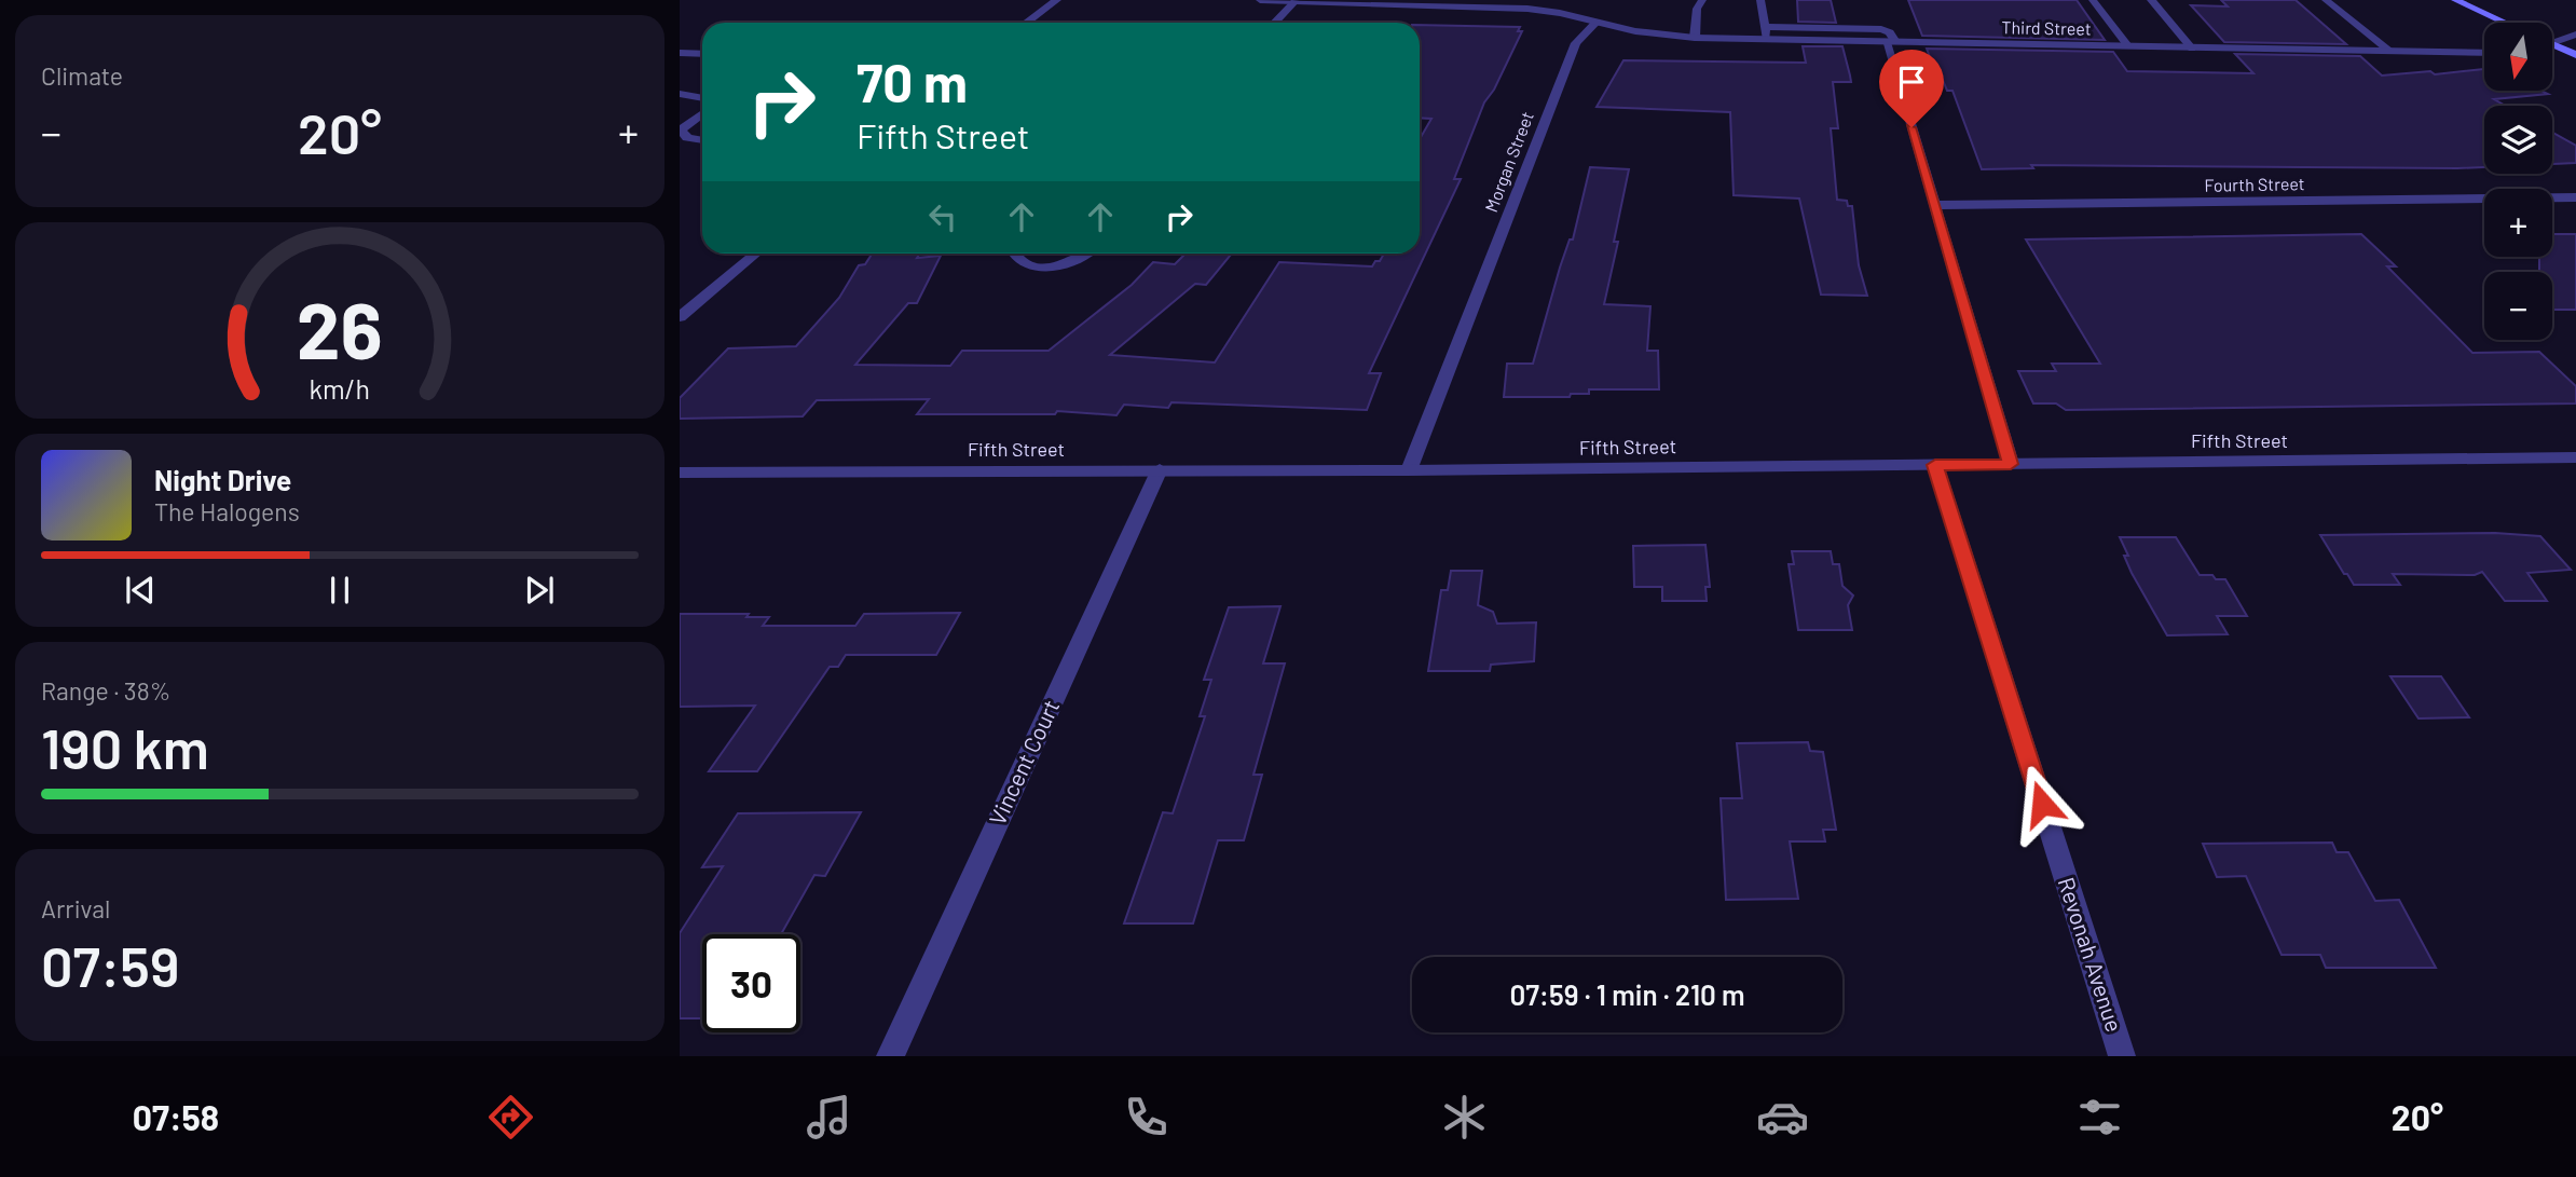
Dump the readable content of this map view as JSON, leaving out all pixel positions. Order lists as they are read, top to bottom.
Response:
{
  "streets": {
    "street": [
      "Third Street",
      "Morgan Street",
      "Fourth Street",
      "Fifth Street",
      "Vincent Court",
      "Revonah Avenue"
    ]
  },
  "crossings": [
    ["Third Street", "Morgan Street"],
    ["Morgan Street", "Fifth Street"],
    ["Fifth Street", "Vincent Court"],
    ["Fifth Street", "Revonah Avenue"]
  ],
  "north": "bottom",
  "page": {
    "tile": [
      "Climate",
      ["Range · 38%", "190 km"],
      ["Arrival", "07:59"]
    ],
    "map_buttons": ["+", "−"],
    "turn": ["70 m", "Fifth Street"],
    "heat": ["−", "20°", "+"],
    "song": ["Night Drive", "The Halogens"],
    "limit": "30",
    "trip": "07:59 · 1 min · 210 m",
    "tabs": ["07:58", "20°"],
    "gauge": ["26", "km/h"]
  }
}
